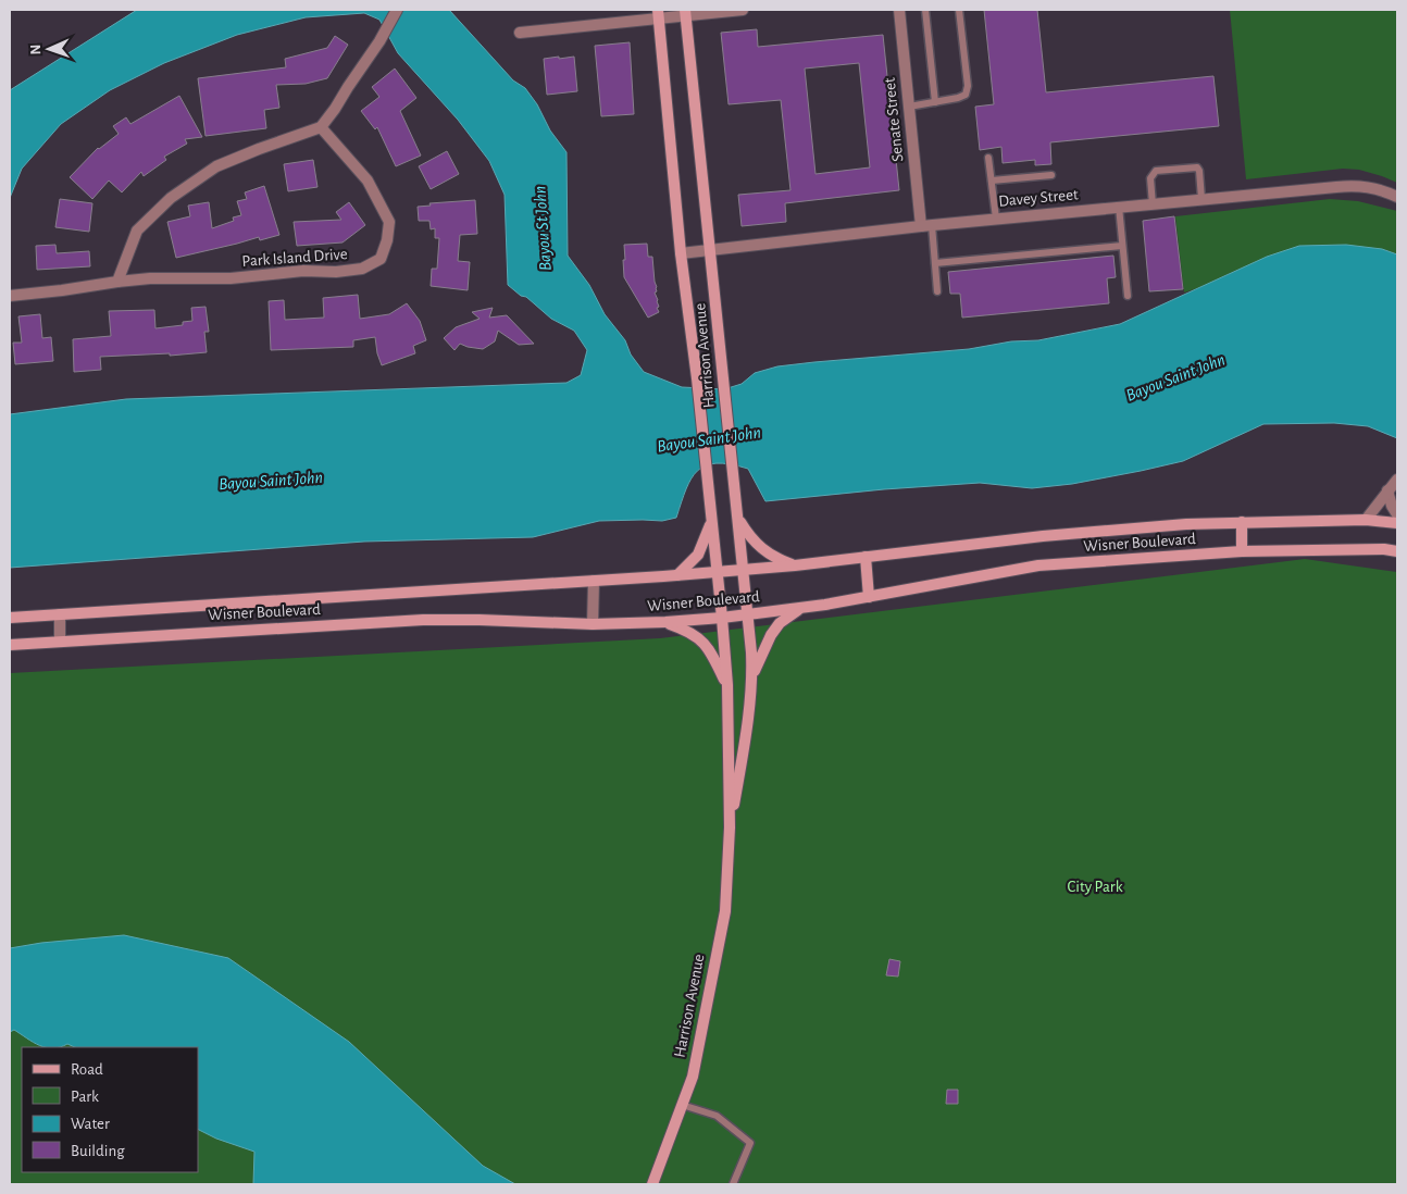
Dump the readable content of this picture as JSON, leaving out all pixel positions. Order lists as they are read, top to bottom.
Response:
{
  "streets": {
    "street": [
      "Senate Street",
      "Davey Street",
      "Park Island Drive",
      "Harrison Avenue",
      "Wisner Boulevard"
    ]
  },
  "crossings": [
    ["Senate Street", "Davey Street"],
    ["Davey Street", "Harrison Avenue"],
    ["Harrison Avenue", "Wisner Boulevard"]
  ],
  "water": ["Bayou St John", "Bayou Saint John"],
  "parks": ["City Park"],
  "legend": [
    "Road",
    "Park",
    "Water",
    "Building"
  ],
  "north": "left"
}
